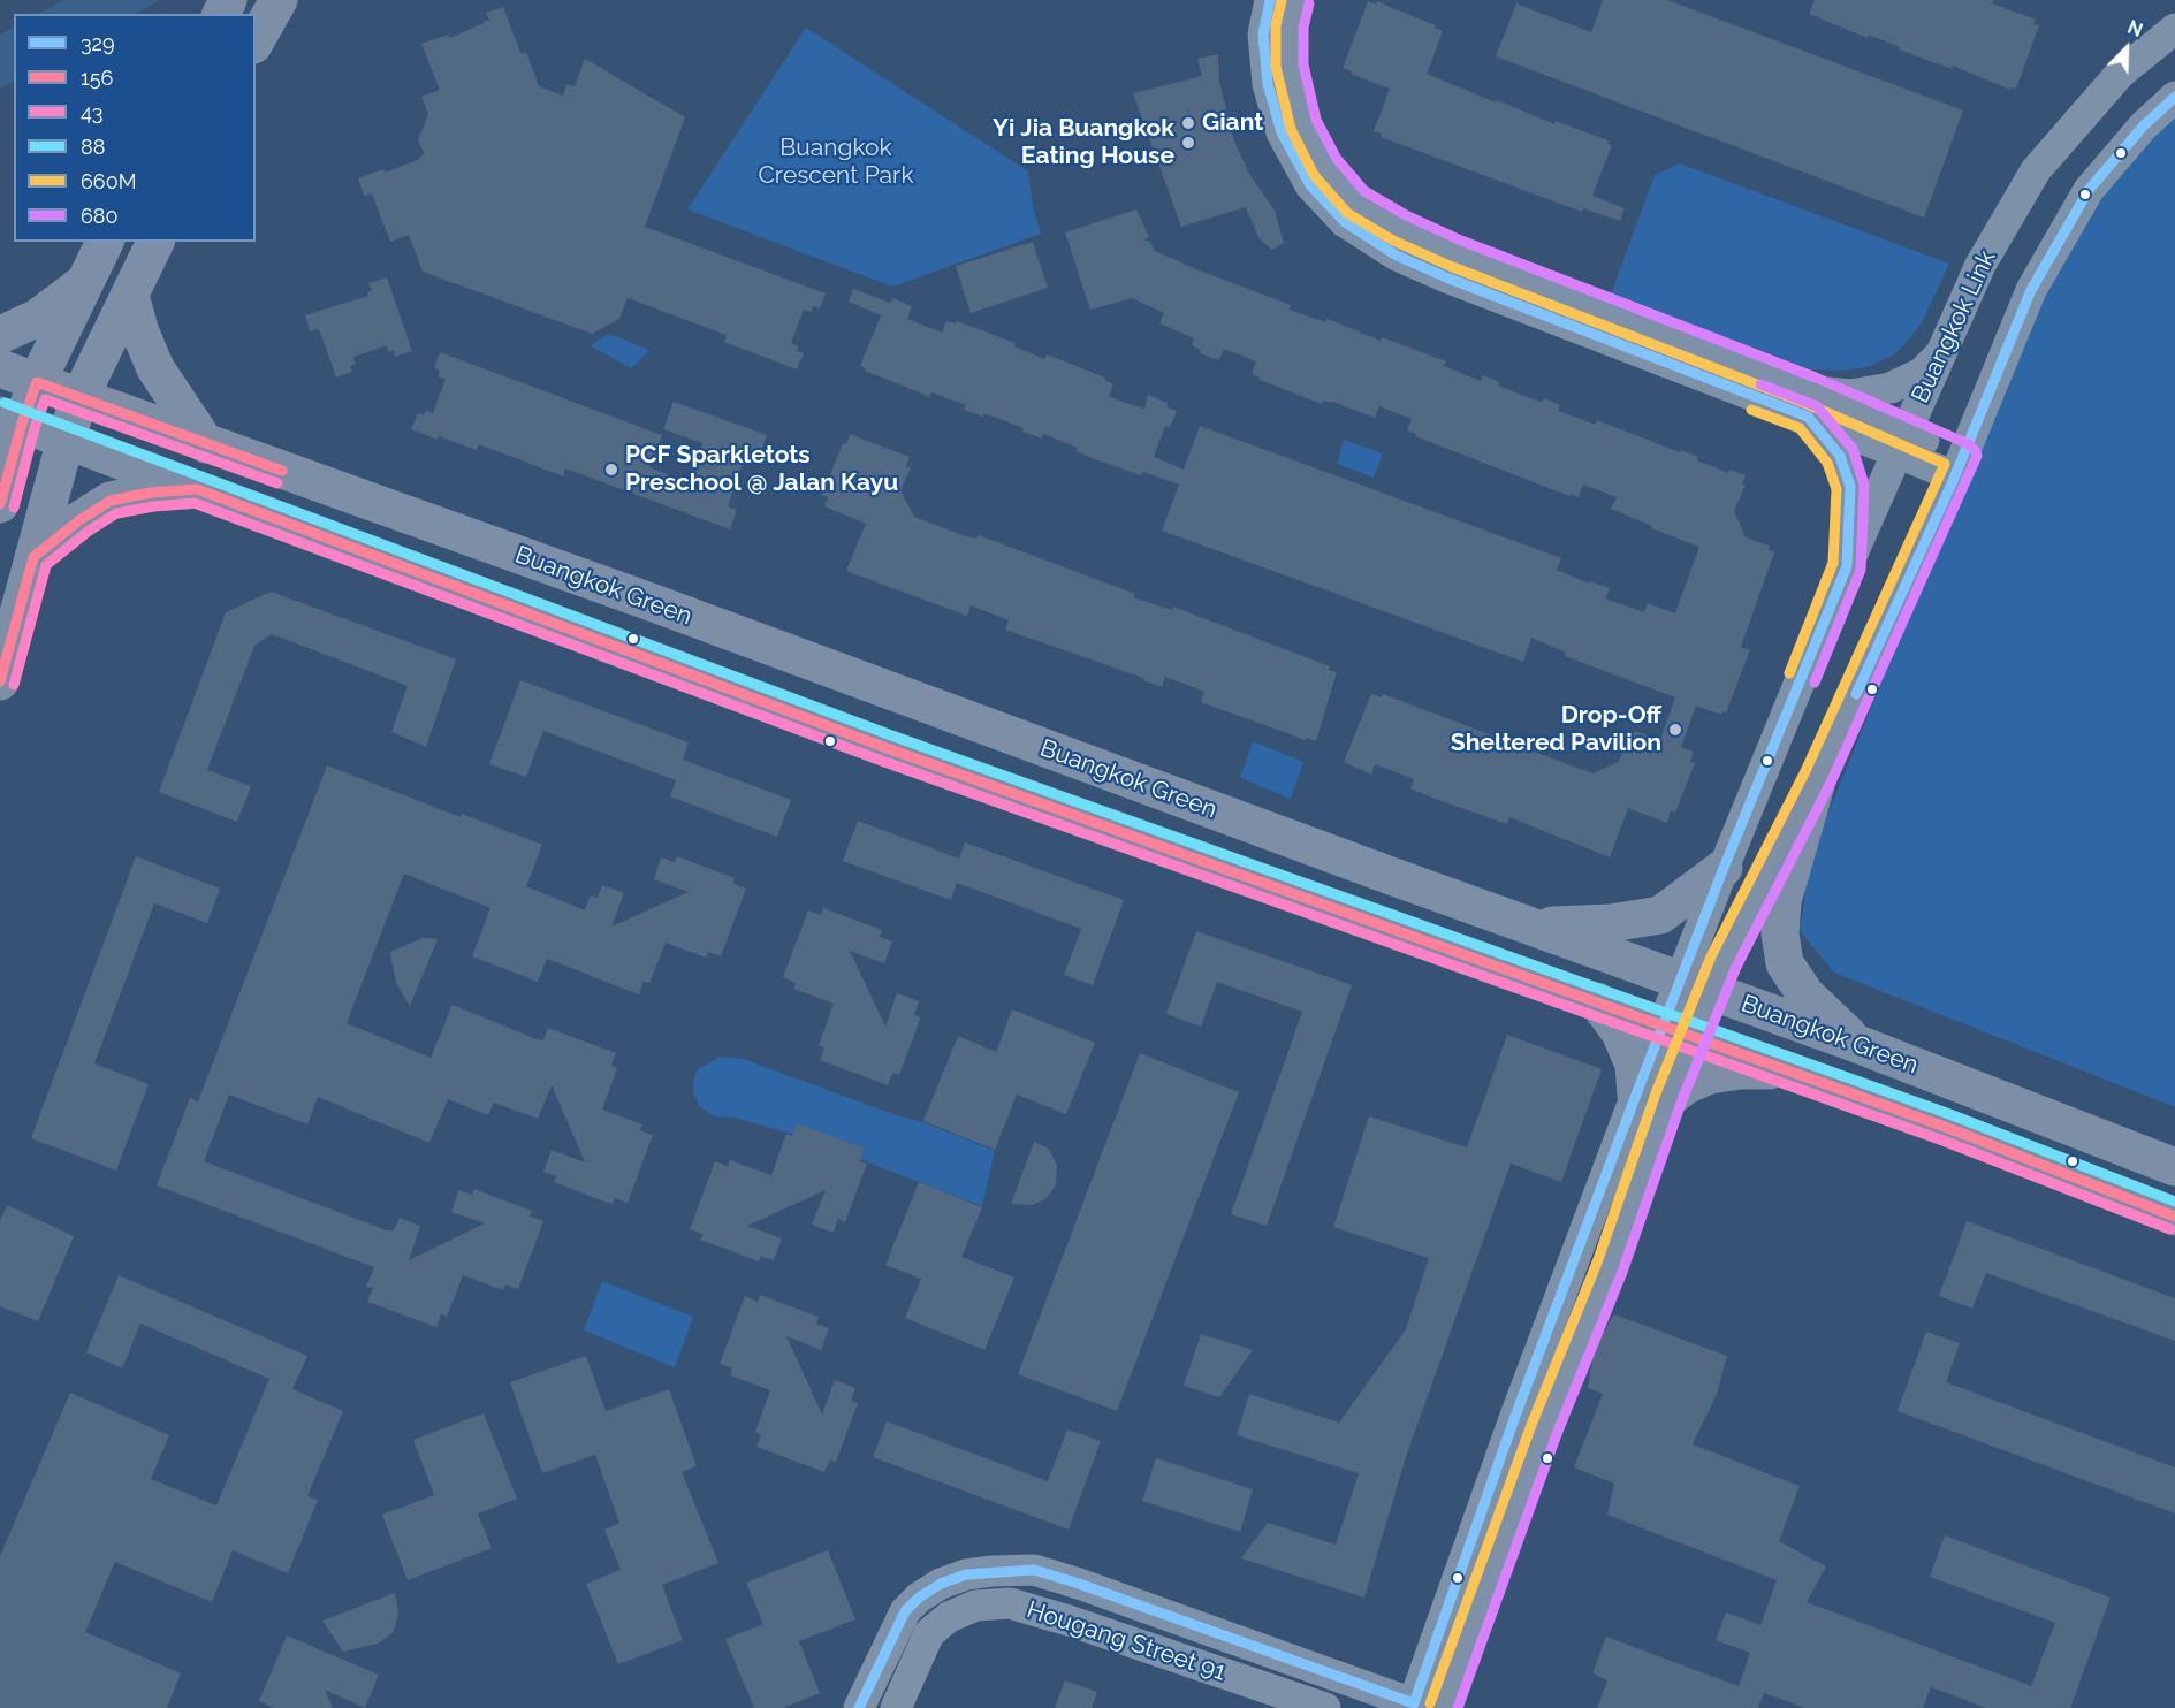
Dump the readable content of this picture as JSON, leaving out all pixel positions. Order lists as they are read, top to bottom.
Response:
{
  "streets": {
    "main road": ["Buangkok Green"],
    "street": ["Buangkok Link", "Hougang Street 91"]
  },
  "crossings": [
    ["Buangkok Link", "Buangkok Green"]
  ],
  "parks": ["Buangkok Crescent Park"],
  "places": [
    "Giant",
    "Yi Jia Buangkok Eating House",
    "PCF Sparkletots Preschool @ Jalan Kayu",
    "Drop-Off Sheltered Pavilion"
  ],
  "lines": [
    "transit line 329",
    "transit line 660M",
    "transit line 680",
    "transit line 156",
    "transit line 43",
    "transit line 88"
  ],
  "legend": [
    "329",
    "156",
    "43",
    "88",
    "660M",
    "680"
  ],
  "north": "top right"
}
